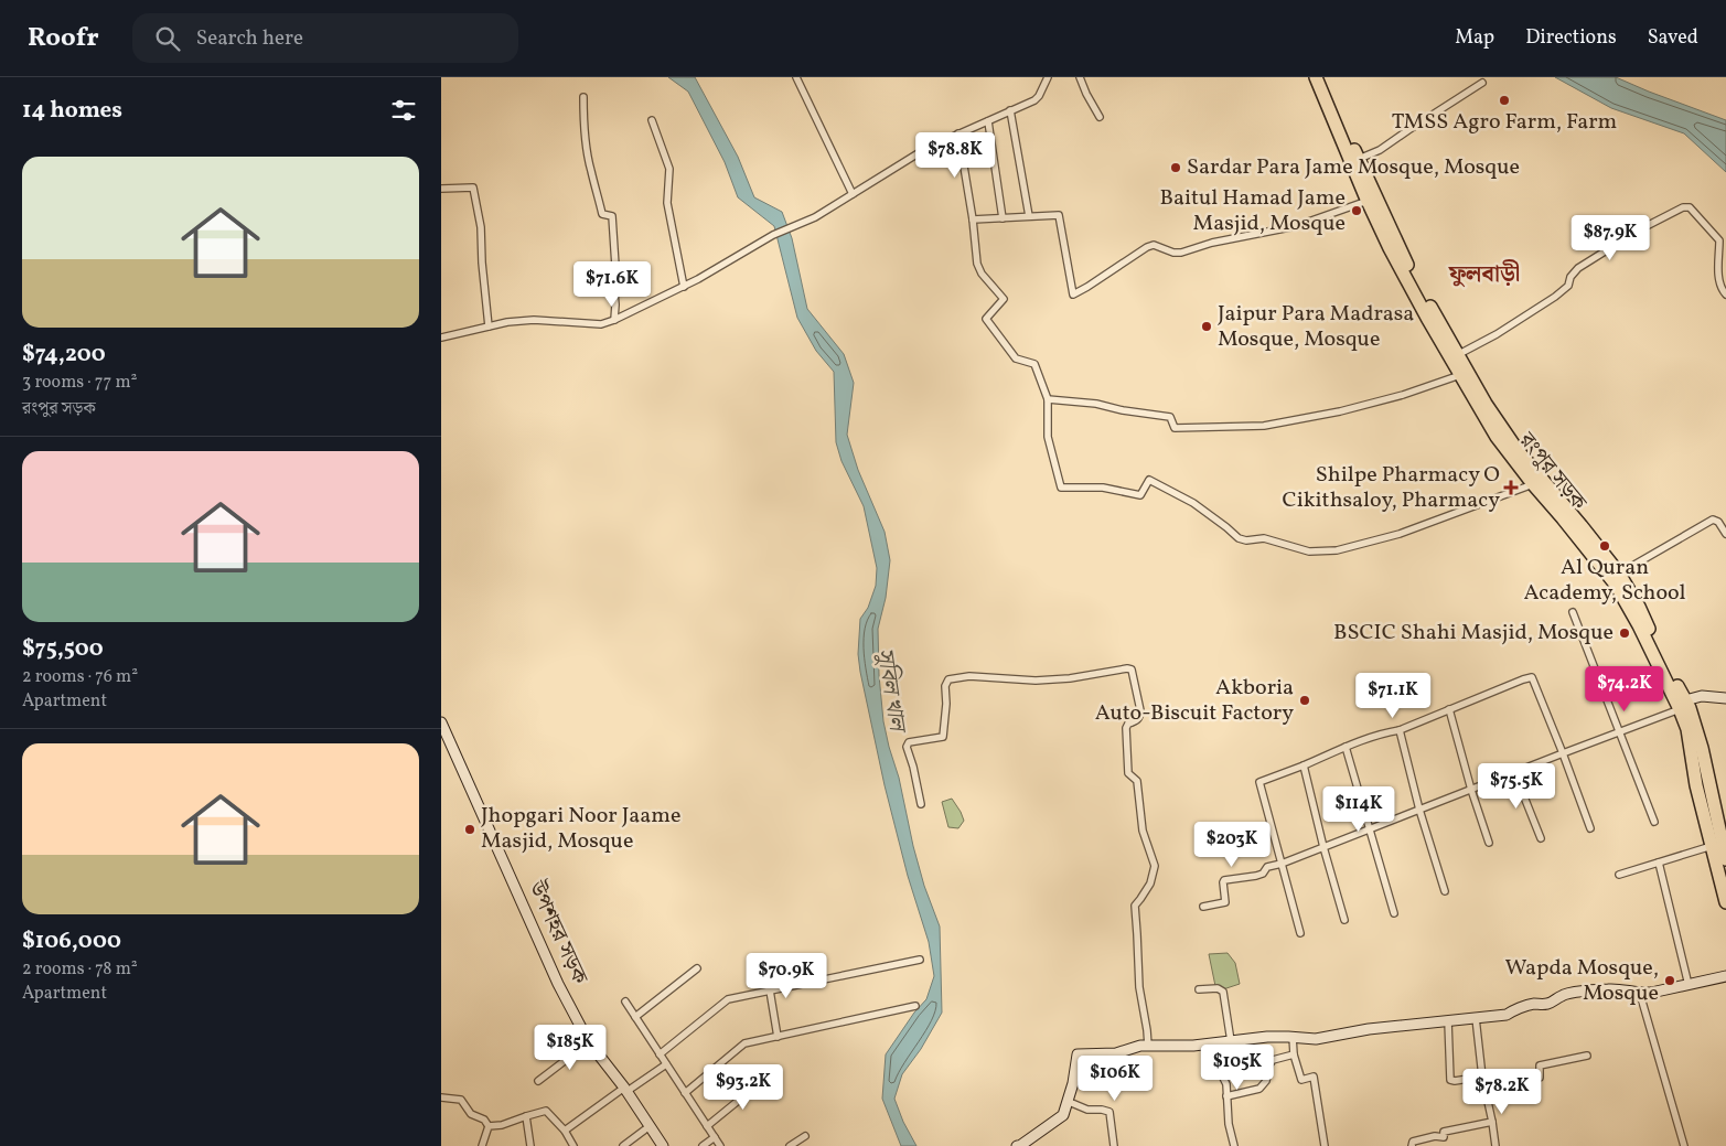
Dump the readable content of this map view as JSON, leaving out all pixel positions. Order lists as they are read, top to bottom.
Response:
{
  "streets": {
    "highway": ["রংপুর সড়ক"],
    "street": ["উপশহর সড়ক"]
  },
  "districts": ["ফুলবাড়ী"],
  "water": ["সুবিল খাল"],
  "places": {
    "other": [
      "TMSS Agro Farm, Farm",
      "Sardar Para Jame Mosque, Mosque",
      "Baitul Hamad Jame Masjid, Mosque",
      "Jaipur Para Madrasa Mosque, Mosque",
      "Al Quran Academy, School",
      "BSCIC Shahi Masjid, Mosque",
      "Akboria Auto-Biscuit Factory",
      "Jhopgari Noor Jaame Masjid, Mosque",
      "Wapda Mosque, Mosque"
    ],
    "health": ["Shilpe Pharmacy O Cikithsaloy, Pharmacy"]
  },
  "page": {
    "header": "Roofr",
    "search": "Search here",
    "nav": ["Map", "Directions", "Saved"],
    "heading": "14 homes",
    "price": [
      "$78.8K",
      "$87.9K",
      "$71.6K",
      "$74.2K",
      "$71.1K",
      "$75.5K",
      "$114K",
      "$203K",
      "$70.9K",
      "$185K",
      "$105K",
      "$106K",
      "$93.2K",
      "$78.2K"
    ],
    "list": [
      {
        "name": "$74,200",
        "note": "3 rooms · 77 m² · রংপুর সড়ক"
      },
      {
        "name": "$75,500",
        "note": "2 rooms · 76 m² · Apartment"
      },
      {
        "name": "$106,000",
        "note": "2 rooms · 78 m² · Apartment"
      }
    ]
  }
}
